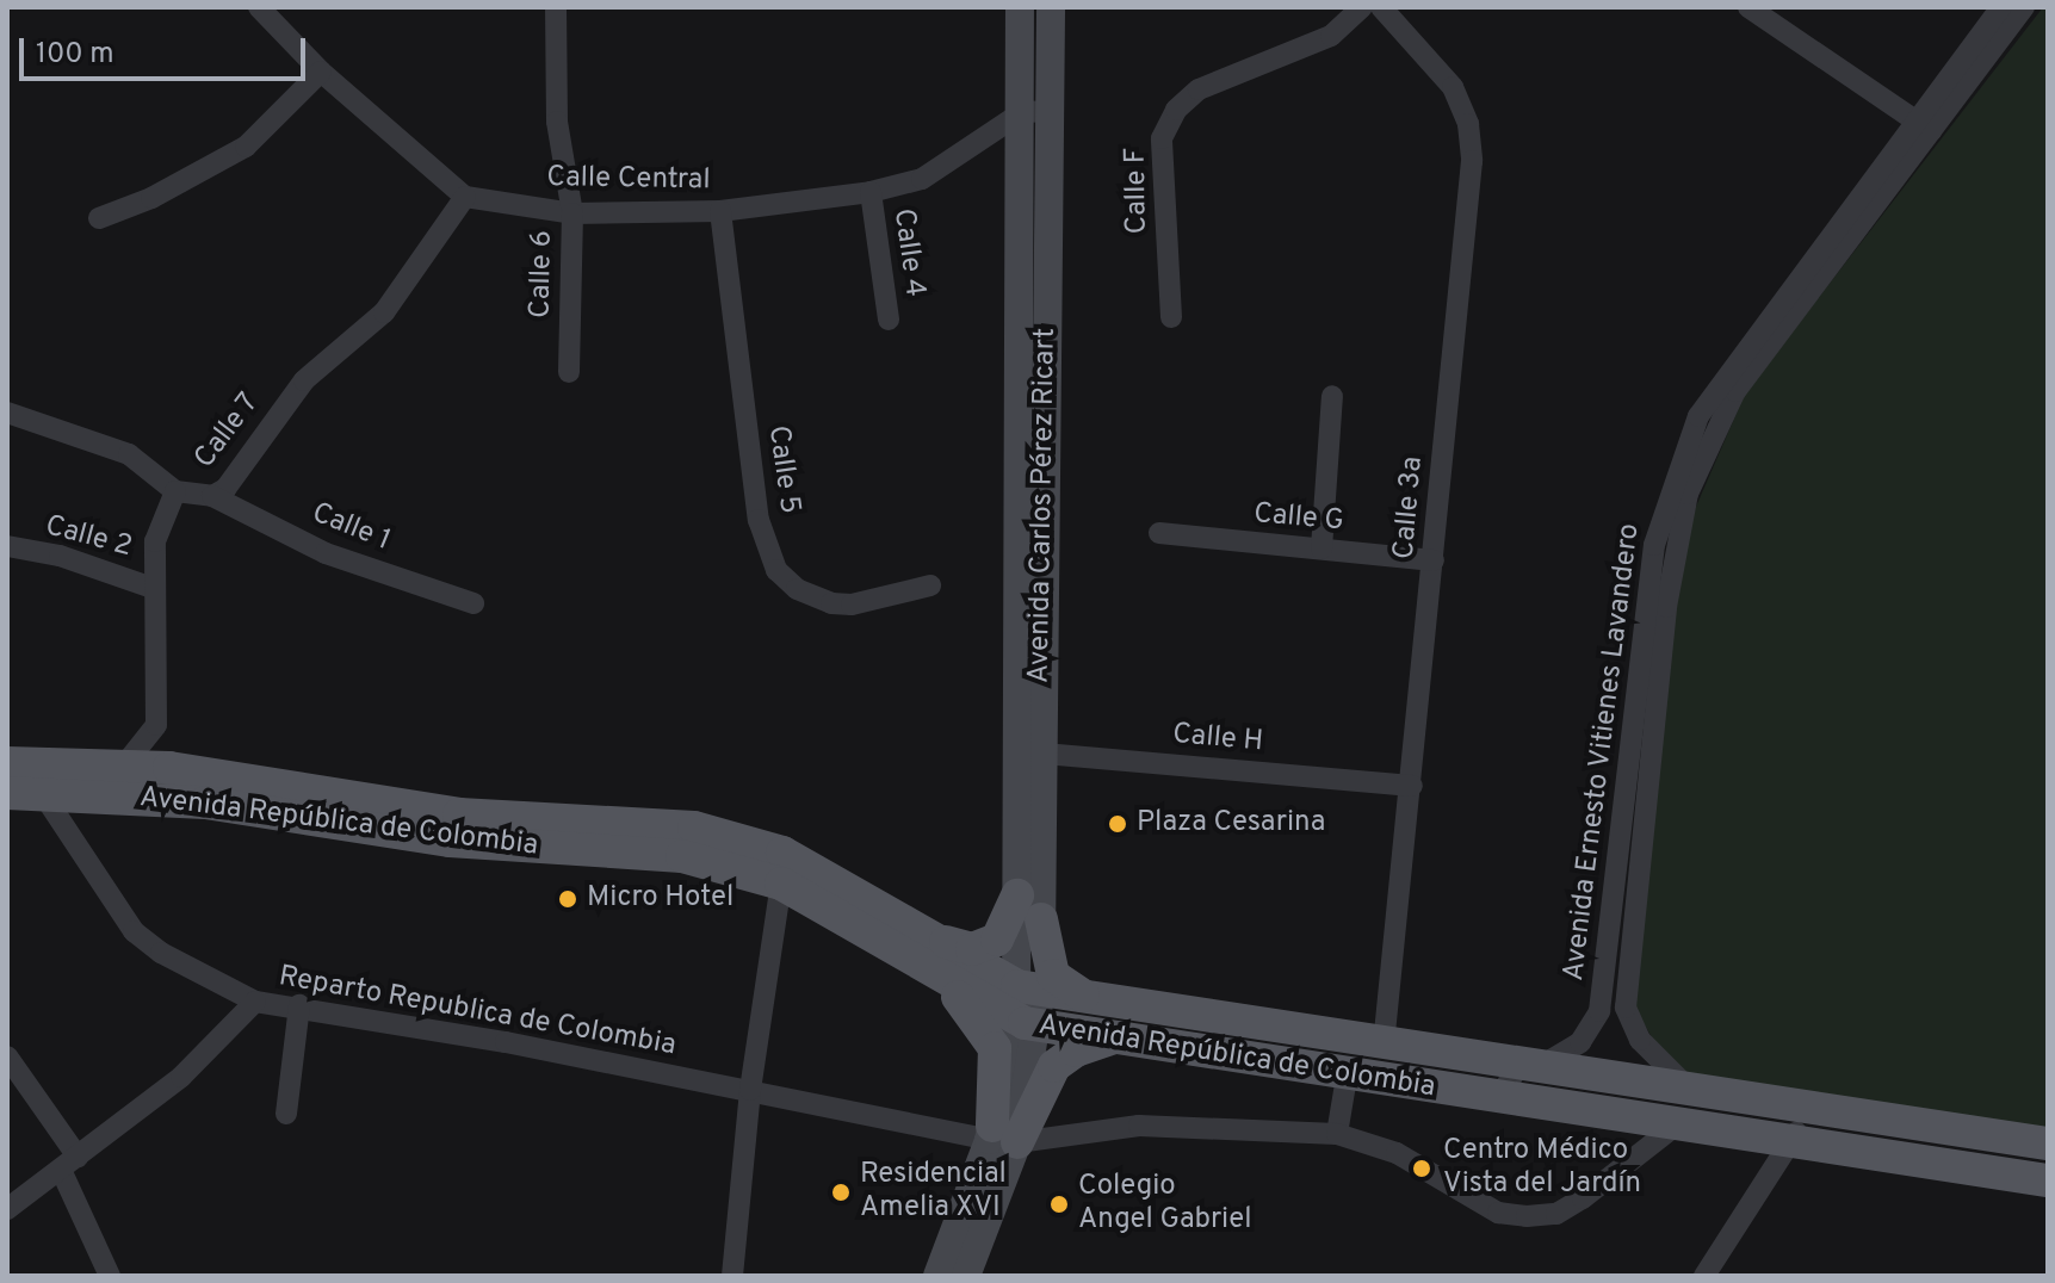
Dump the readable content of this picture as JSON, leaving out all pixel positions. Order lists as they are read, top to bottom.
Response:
{
  "streets": {
    "main road": ["Avenida Carlos Pérez Ricart", "Avenida República de Colombia"],
    "street": [
      "Calle Central",
      "Calle F",
      "Calle 4",
      "Calle 6",
      "Calle 7",
      "Calle 5",
      "Calle 3a",
      "Calle G",
      "Calle 1",
      "Calle 2",
      "Calle H",
      "Avenida Ernesto Vitienes Lavandero",
      "Reparto Republica de Colombia"
    ]
  },
  "crossings": [
    ["Calle Central", "Calle 4"],
    ["Calle Central", "Calle 6"],
    ["Calle Central", "Calle 7"],
    ["Calle Central", "Calle 5"],
    ["Calle Central", "Avenida Carlos Pérez Ricart"],
    ["Calle 7", "Calle 1"],
    ["Calle 7", "Calle 2"],
    ["Calle 7", "Avenida República de Colombia"],
    ["Avenida Carlos Pérez Ricart", "Calle H"],
    ["Avenida Carlos Pérez Ricart", "Avenida República de Colombia"],
    ["Calle 3a", "Calle G"],
    ["Calle 3a", "Calle H"],
    ["Calle 3a", "Avenida República de Colombia"],
    ["Avenida Ernesto Vitienes Lavandero", "Avenida República de Colombia"],
    ["Avenida República de Colombia", "Reparto Republica de Colombia"]
  ],
  "places": [
    "Plaza Cesarina",
    "Micro Hotel",
    "Centro Médico Vista del Jardín",
    "Residencial Amelia XVI",
    "Colegio Angel Gabriel"
  ],
  "scale_bar": "100 m"
}
